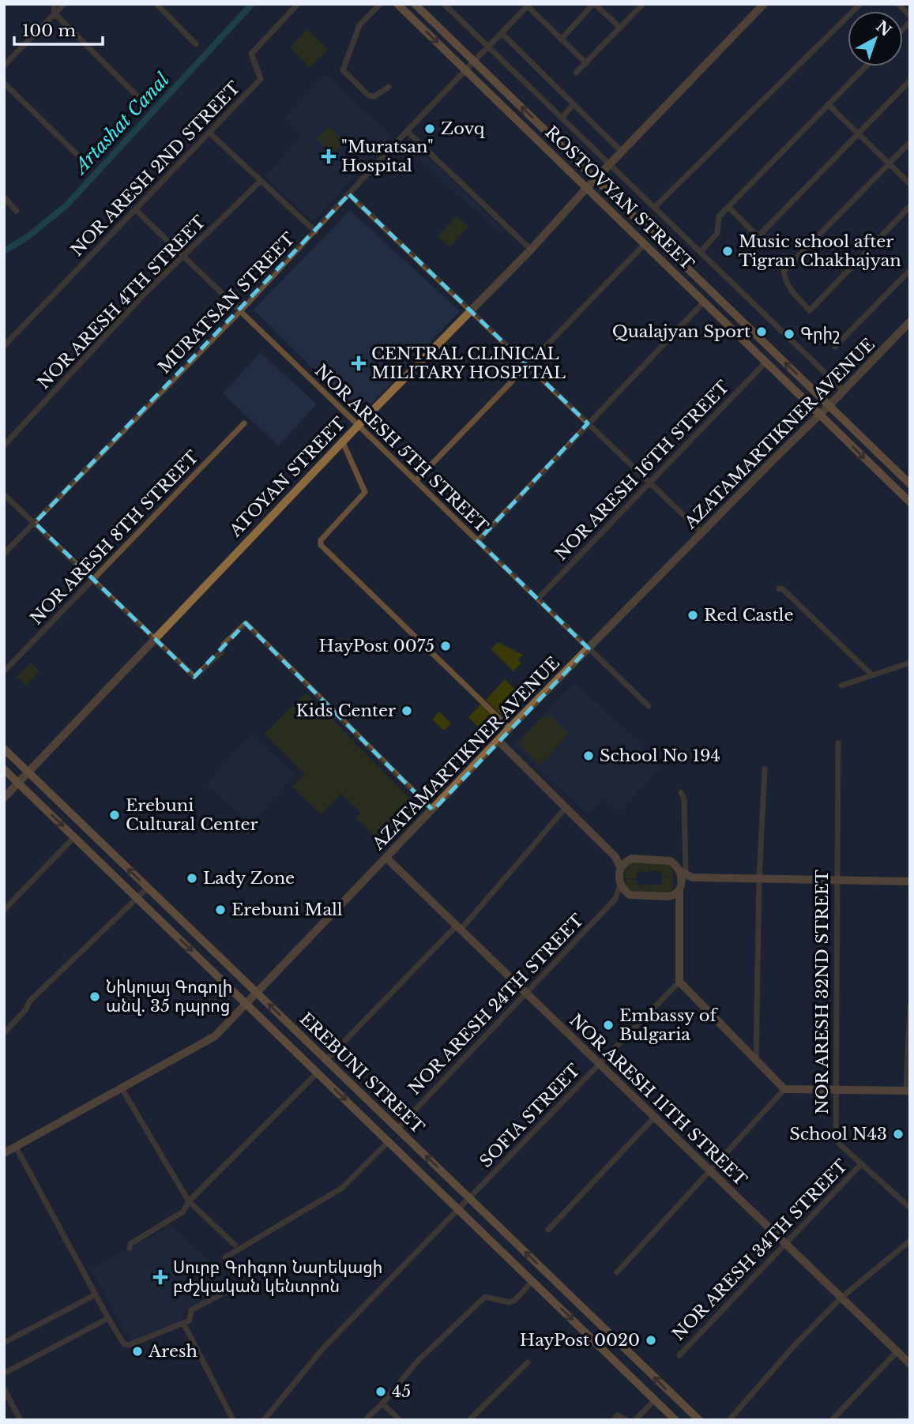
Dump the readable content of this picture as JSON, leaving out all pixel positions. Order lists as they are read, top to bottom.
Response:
{
  "streets": {
    "main road": ["ROSTOVYAN STREET", "EREBUNI STREET"],
    "street": [
      "NOR ARESH 2ND STREET",
      "NOR ARESH 4TH STREET",
      "MURATSAN STREET",
      "AZATAMARTIKNER AVENUE",
      "NOR ARESH 5TH STREET",
      "NOR ARESH 16TH STREET",
      "ATOYAN STREET",
      "NOR ARESH 8TH STREET",
      "NOR ARESH 32ND STREET",
      "NOR ARESH 24TH STREET",
      "NOR ARESH 11TH STREET",
      "SOFIA STREET",
      "NOR ARESH 34TH STREET"
    ]
  },
  "crossings": [
    ["NOR ARESH 2ND STREET", "NOR ARESH 5TH STREET"],
    ["ROSTOVYAN STREET", "MURATSAN STREET"],
    ["ROSTOVYAN STREET", "AZATAMARTIKNER AVENUE"],
    ["ROSTOVYAN STREET", "NOR ARESH 16TH STREET"],
    ["ROSTOVYAN STREET", "ATOYAN STREET"],
    ["NOR ARESH 4TH STREET", "NOR ARESH 5TH STREET"],
    ["MURATSAN STREET", "NOR ARESH 5TH STREET"],
    ["AZATAMARTIKNER AVENUE", "NOR ARESH 5TH STREET"],
    ["AZATAMARTIKNER AVENUE", "EREBUNI STREET"],
    ["AZATAMARTIKNER AVENUE", "NOR ARESH 11TH STREET"],
    ["NOR ARESH 5TH STREET", "NOR ARESH 16TH STREET"],
    ["NOR ARESH 5TH STREET", "ATOYAN STREET"],
    ["ATOYAN STREET", "EREBUNI STREET"],
    ["NOR ARESH 32ND STREET", "NOR ARESH 34TH STREET"],
    ["NOR ARESH 24TH STREET", "EREBUNI STREET"],
    ["NOR ARESH 24TH STREET", "NOR ARESH 11TH STREET"],
    ["EREBUNI STREET", "SOFIA STREET"],
    ["NOR ARESH 11TH STREET", "SOFIA STREET"],
    ["NOR ARESH 11TH STREET", "NOR ARESH 34TH STREET"]
  ],
  "water": ["Artashat Canal"],
  "places": {
    "other": [
      "Zovq",
      "Music school after Tigran Chakhajyan",
      "Qualajyan Sport",
      "Գրիշ",
      "Red Castle",
      "HayPost 0075",
      "Kids Center",
      "School No 194",
      "Erebuni Cultural Center",
      "Lady Zone",
      "Erebuni Mall",
      "Նիկոլայ Գոգոլի անվ. 35 դպրոց",
      "Embassy of Bulgaria",
      "School N43",
      "HayPost 0020",
      "Aresh",
      "45"
    ],
    "health": ["\"Muratsan\" Hospital", "CENTRAL CLINICAL MILITARY HOSPITAL", "Սուրբ Գրիգոր Նարեկացի բժշկական կենտրոն"]
  },
  "scale_bar": "100 m",
  "north": "top right"
}
